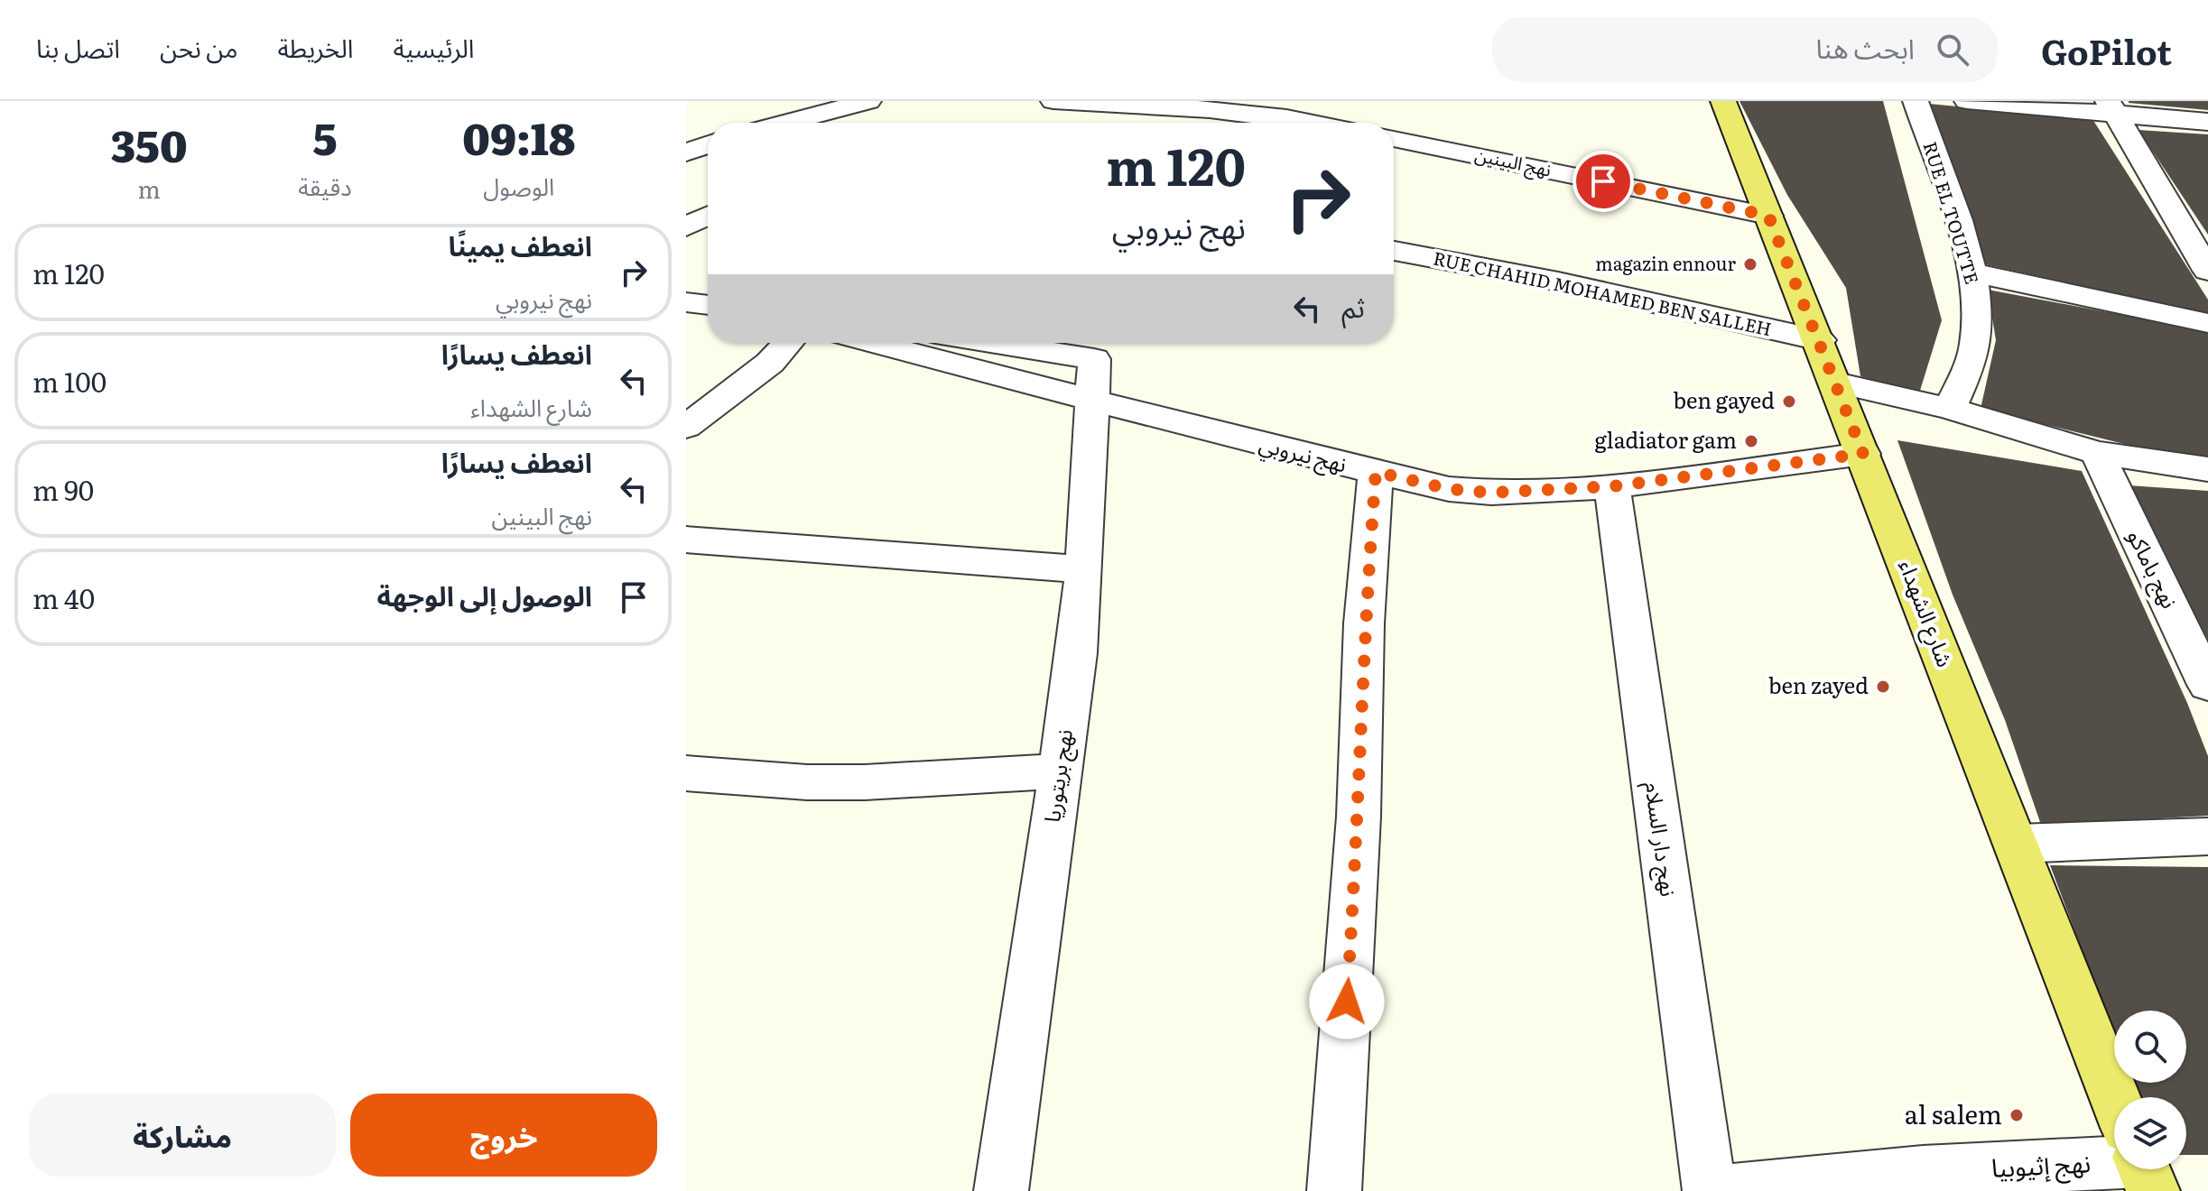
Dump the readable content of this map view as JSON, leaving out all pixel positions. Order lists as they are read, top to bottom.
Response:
{
  "streets": {
    "main road": ["شارع الشهداء"],
    "street": [
      "نهج البينين",
      "RUE EL TOUTTE",
      "RUE CHAHID MOHAMED BEN SALLEH",
      "نهج نيروبي",
      "نهج باماكو",
      "نهج بريتوريا",
      "نهج دار السلام",
      "نهج إثيوبيا"
    ]
  },
  "crossings": [
    ["نهج البينين", "شارع الشهداء"],
    ["RUE CHAHID MOHAMED BEN SALLEH", "شارع الشهداء"],
    ["نهج نيروبي", "شارع الشهداء"],
    ["نهج نيروبي", "نهج بريتوريا"],
    ["نهج نيروبي", "نهج دار السلام"]
  ],
  "places": [
    "magazin ennour",
    "ben gayed",
    "gladiator gam",
    "ben zayed",
    "al salem"
  ],
  "page": {
    "header": "GoPilot",
    "search": "ابحث هنا",
    "nav": [
      "الرئيسية",
      "الخريطة",
      "من نحن",
      "اتصل بنا"
    ],
    "eta": [
      "09:18",
      "الوصول",
      "5",
      "دقيقة",
      "350",
      "m"
    ],
    "turn": ["120 m", "نهج نيروبي"],
    "list": [
      {
        "name": "انعطف يمينًا",
        "note": "نهج نيروبي",
        "value": "120 m"
      },
      {
        "name": "انعطف يسارًا",
        "note": "شارع الشهداء",
        "value": "100 m"
      },
      {
        "name": "انعطف يسارًا",
        "note": "نهج البينين",
        "value": "90 m"
      },
      {
        "name": "الوصول إلى الوجهة",
        "value": "40 m"
      }
    ],
    "then": "ثم",
    "buttons": ["خروج", "مشاركة"]
  }
}
